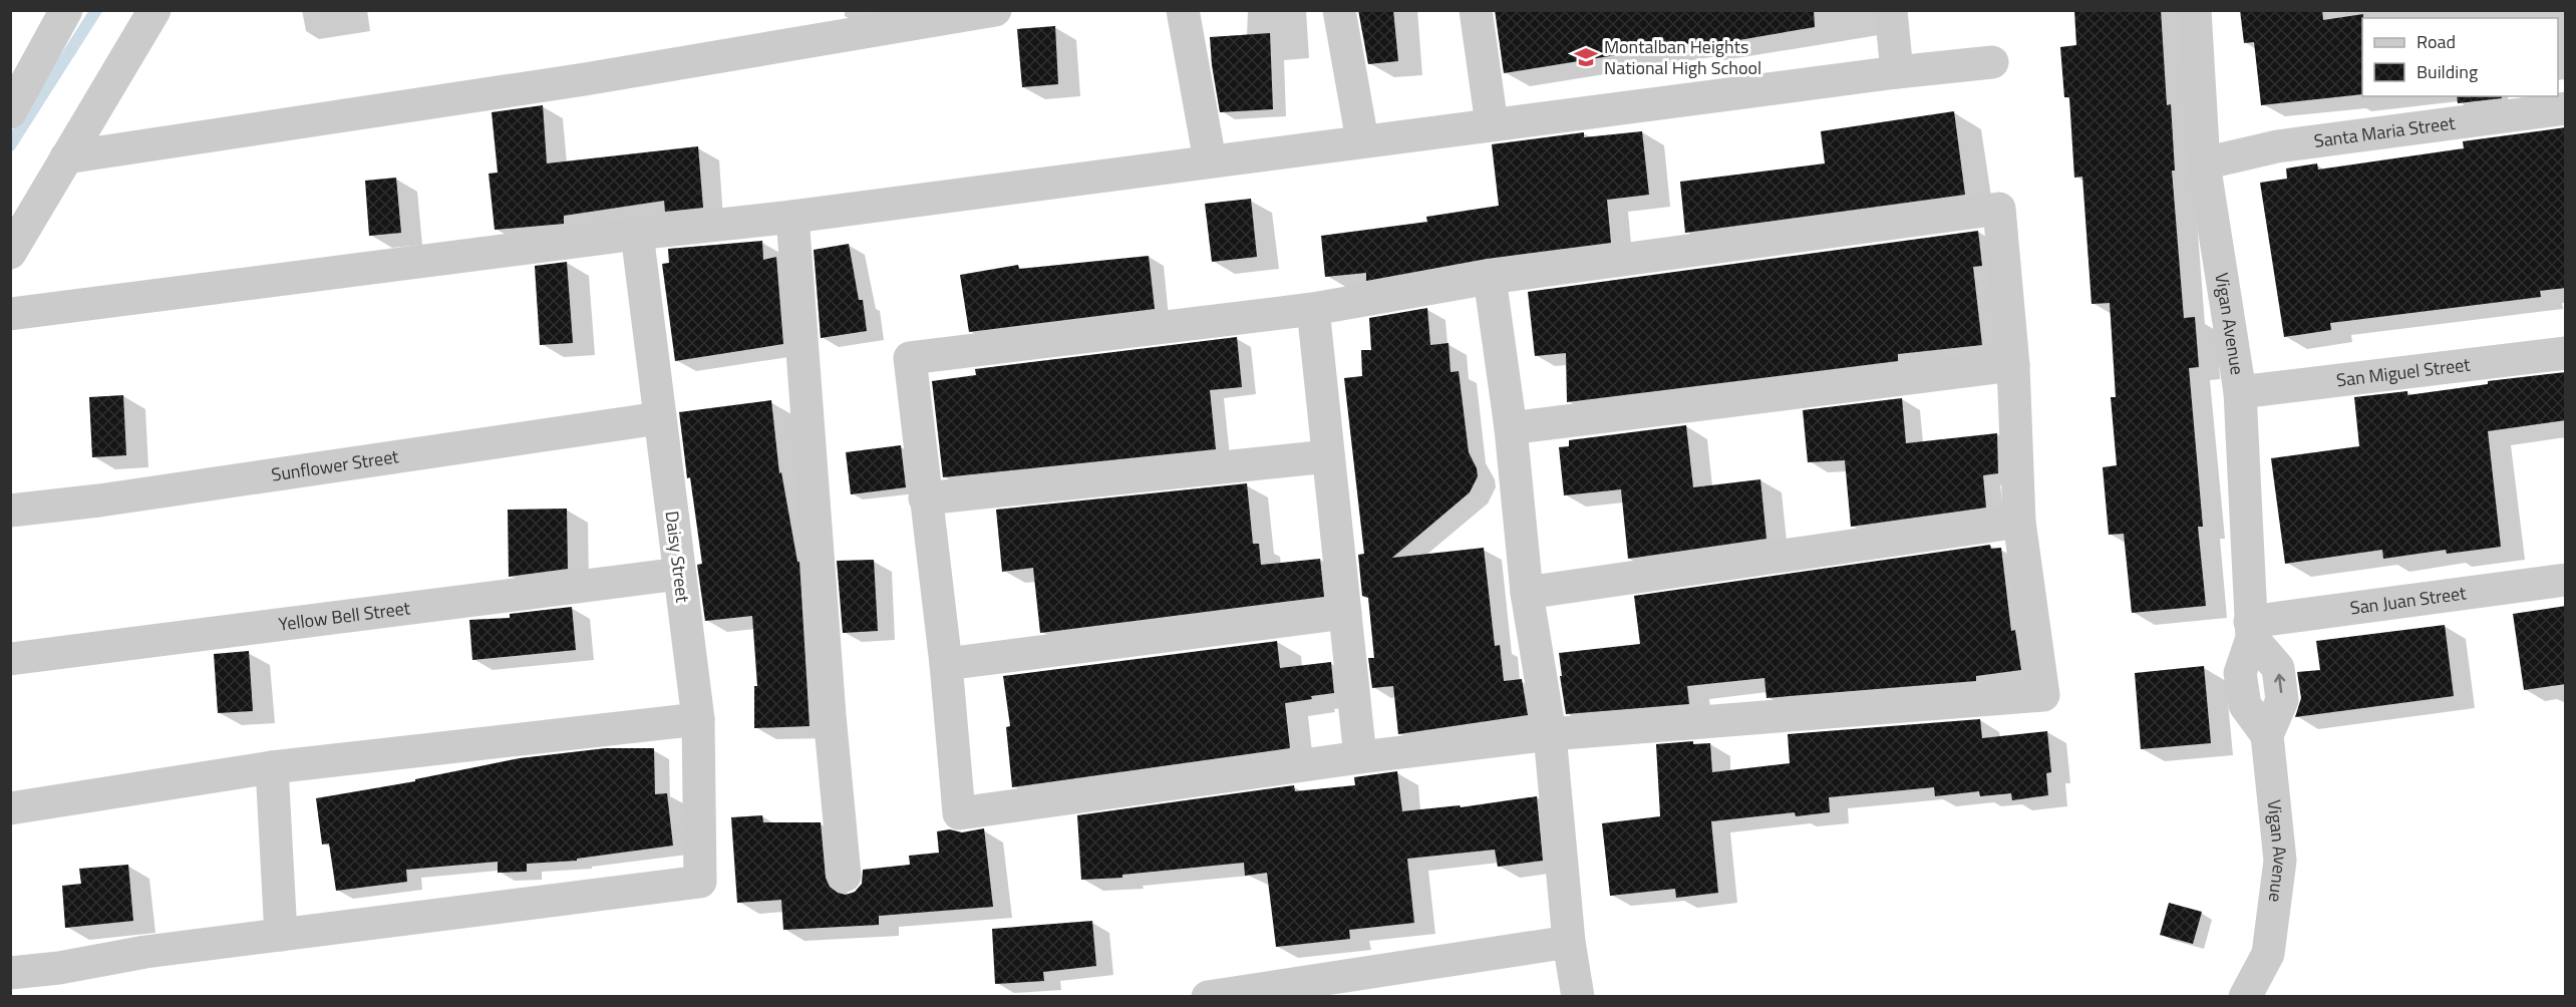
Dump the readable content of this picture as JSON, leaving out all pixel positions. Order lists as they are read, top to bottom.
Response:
{
  "streets": {
    "street": [
      "Santa Maria Street",
      "Vigan Avenue",
      "San Miguel Street",
      "Sunflower Street",
      "Daisy Street",
      "San Juan Street",
      "Yellow Bell Street"
    ]
  },
  "crossings": [
    ["Santa Maria Street", "Vigan Avenue"],
    ["Vigan Avenue", "San Miguel Street"],
    ["Vigan Avenue", "San Juan Street"],
    ["Sunflower Street", "Daisy Street"],
    ["Daisy Street", "Yellow Bell Street"]
  ],
  "places": {
    "school or university": ["Montalban Heights National High School"]
  },
  "legend": ["Road", "Building"]
}
